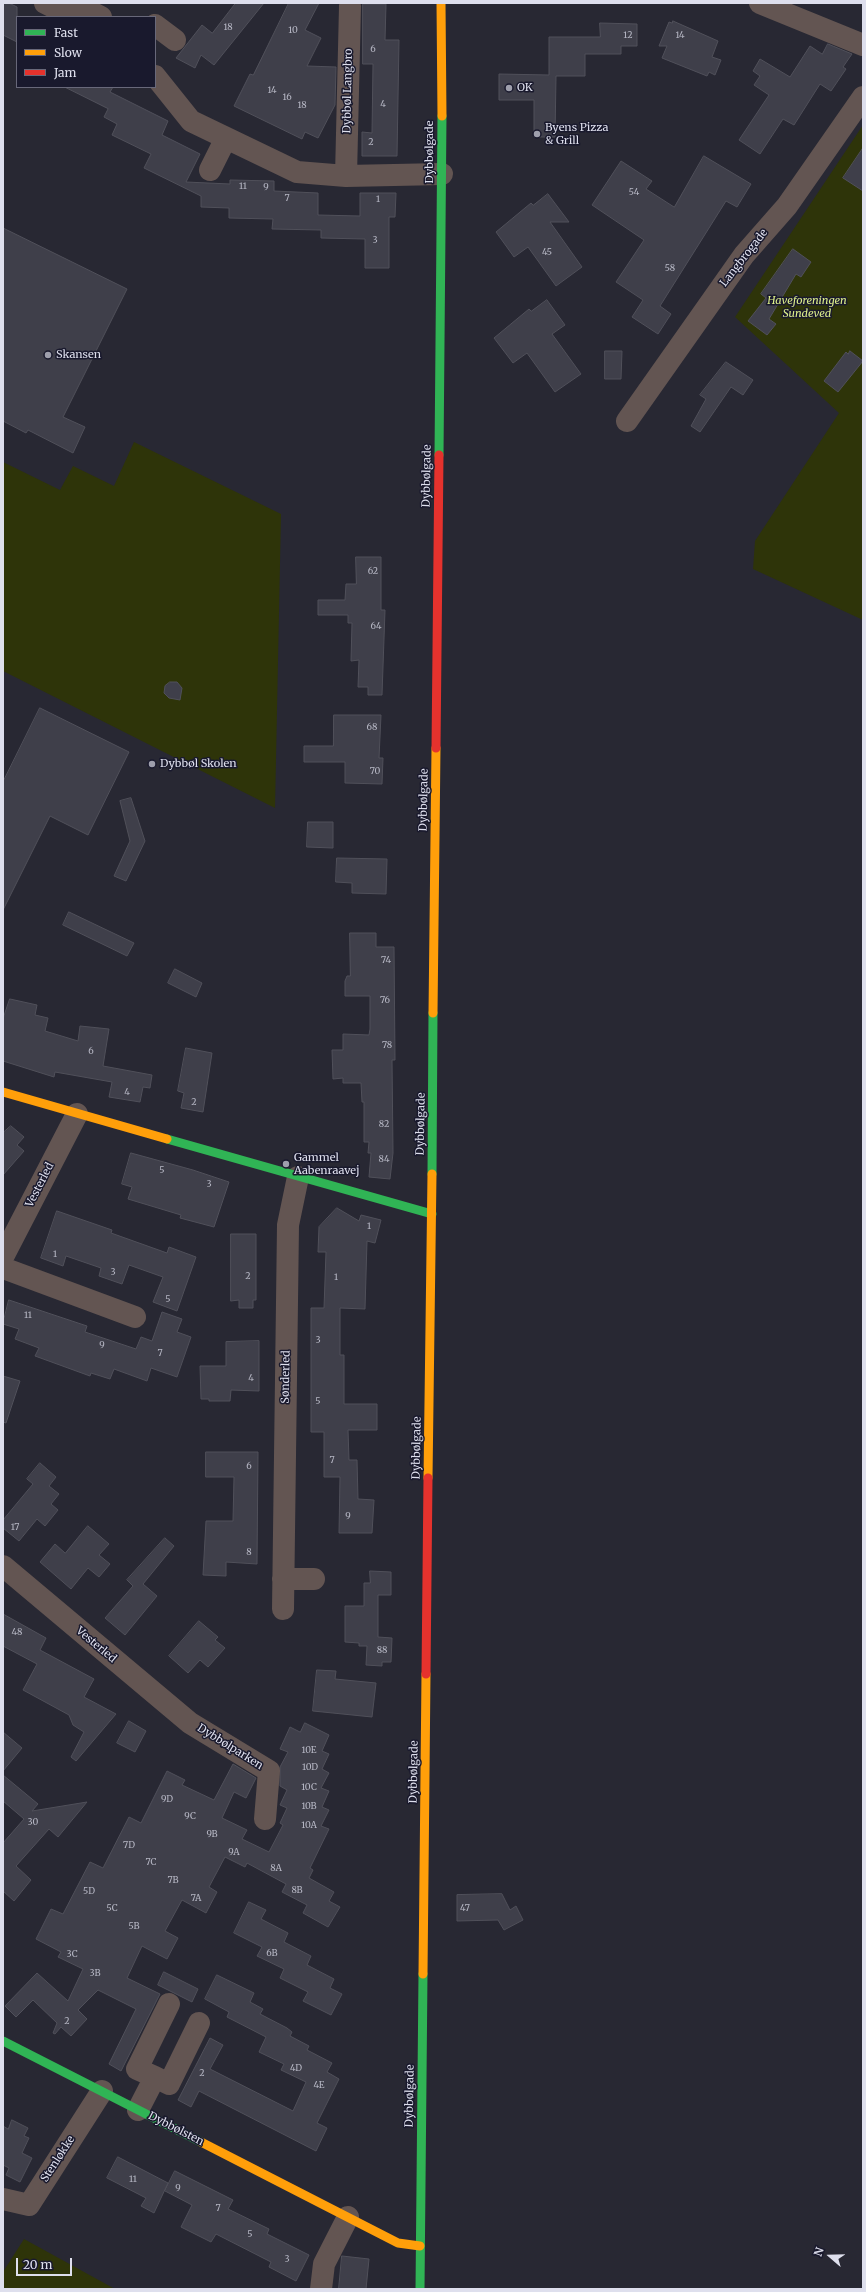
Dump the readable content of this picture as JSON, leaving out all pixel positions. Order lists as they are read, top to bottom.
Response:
{
  "streets": {
    "street": [
      "Dybbøl Langbro",
      "Dybbølgade",
      "Langbrogade",
      "Vesterled",
      "Sønderled",
      "Dybbølparken",
      "Dybbølsten",
      "Stenløkke"
    ]
  },
  "crossings": [
    ["Dybbølgade", "Dybbølsten"],
    ["Vesterled", "Dybbølparken"],
    ["Dybbølsten", "Stenløkke"]
  ],
  "parks": ["Haveforeningen Sundeved"],
  "places": [
    "OK",
    "Byens Pizza & Grill",
    "Skansen",
    "Dybbøl Skolen",
    "Gammel Aabenraavej"
  ],
  "house_numbers": [
    "18",
    "10",
    "12",
    "14",
    "6",
    "14",
    "16",
    "4",
    "18",
    "2",
    "11",
    "9",
    "54",
    "7",
    "1",
    "3",
    "45",
    "58",
    "62",
    "64",
    "68",
    "70",
    "74",
    "76",
    "78",
    "6",
    "4",
    "2",
    "82",
    "84",
    "5",
    "3",
    "1",
    "1",
    "3",
    "2",
    "1",
    "5",
    "11",
    "3",
    "9",
    "7",
    "4",
    "5",
    "7",
    "6",
    "9",
    "17",
    "8",
    "48",
    "88",
    "10E",
    "10D",
    "10C",
    "9D",
    "10B",
    "9C",
    "30",
    "10A",
    "9B",
    "7D",
    "9A",
    "7C",
    "8A",
    "7B",
    "8B",
    "5D",
    "7A",
    "5C",
    "47",
    "5B",
    "6B",
    "3C",
    "3B",
    "2",
    "4D",
    "2",
    "4E",
    "11",
    "9",
    "7",
    "5",
    "3"
  ],
  "legend": ["Fast", "Slow", "Jam"],
  "scale_bar": "20 m",
  "north": "left"
}
